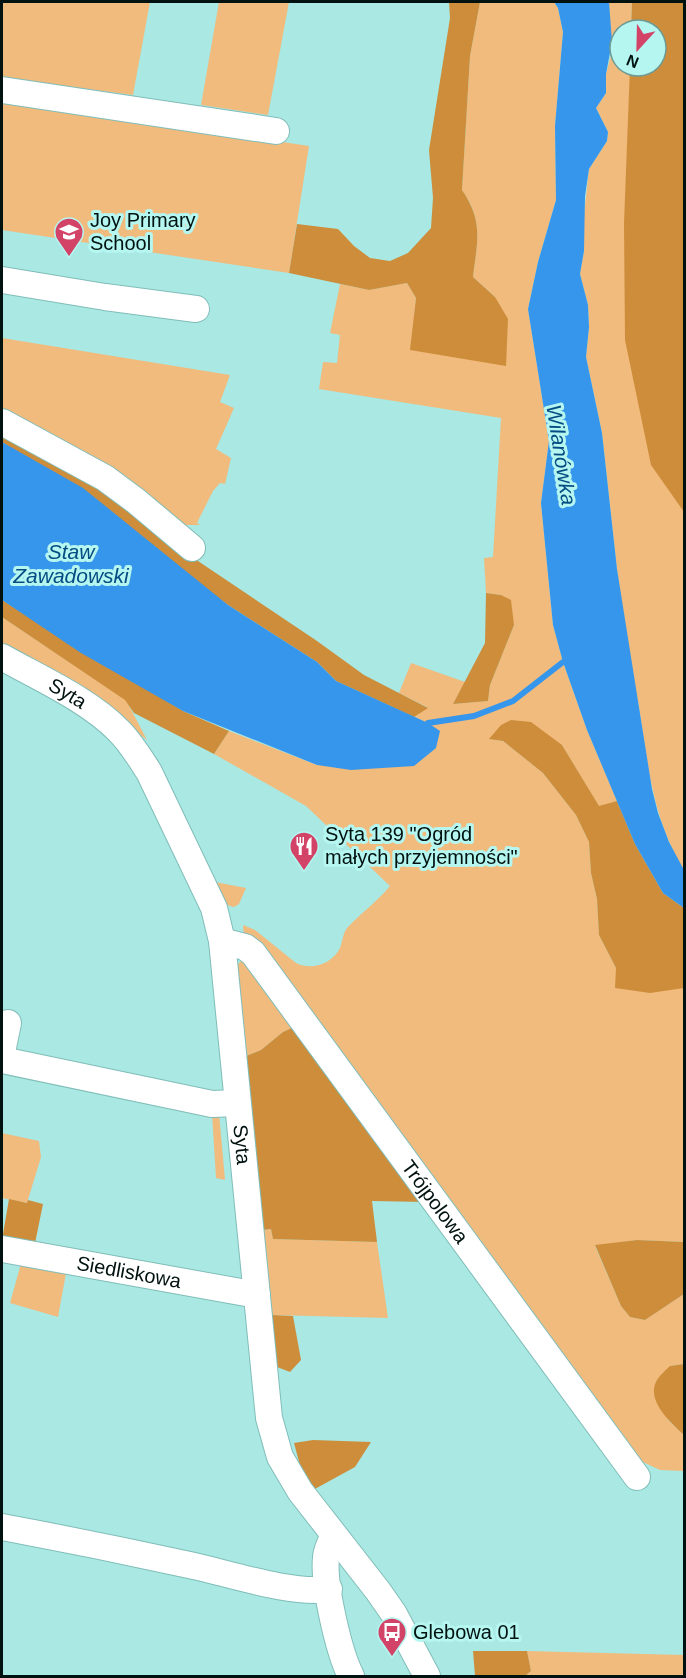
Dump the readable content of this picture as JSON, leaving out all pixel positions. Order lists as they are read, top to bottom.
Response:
{
  "streets": {
    "street": ["Syta", "Trójpolowa", "Siedliskowa"]
  },
  "crossings": [
    ["Syta", "Trójpolowa"],
    ["Syta", "Siedliskowa"]
  ],
  "water": ["Wilanówka", "Staw Zawadowski"],
  "places": {
    "school or university": ["Joy Primary School"],
    "restaurant": ["Syta 139 \"Ogród małych przyjemności\""],
    "bus stop": ["Glebowa 01"]
  },
  "north": "bottom"
}
